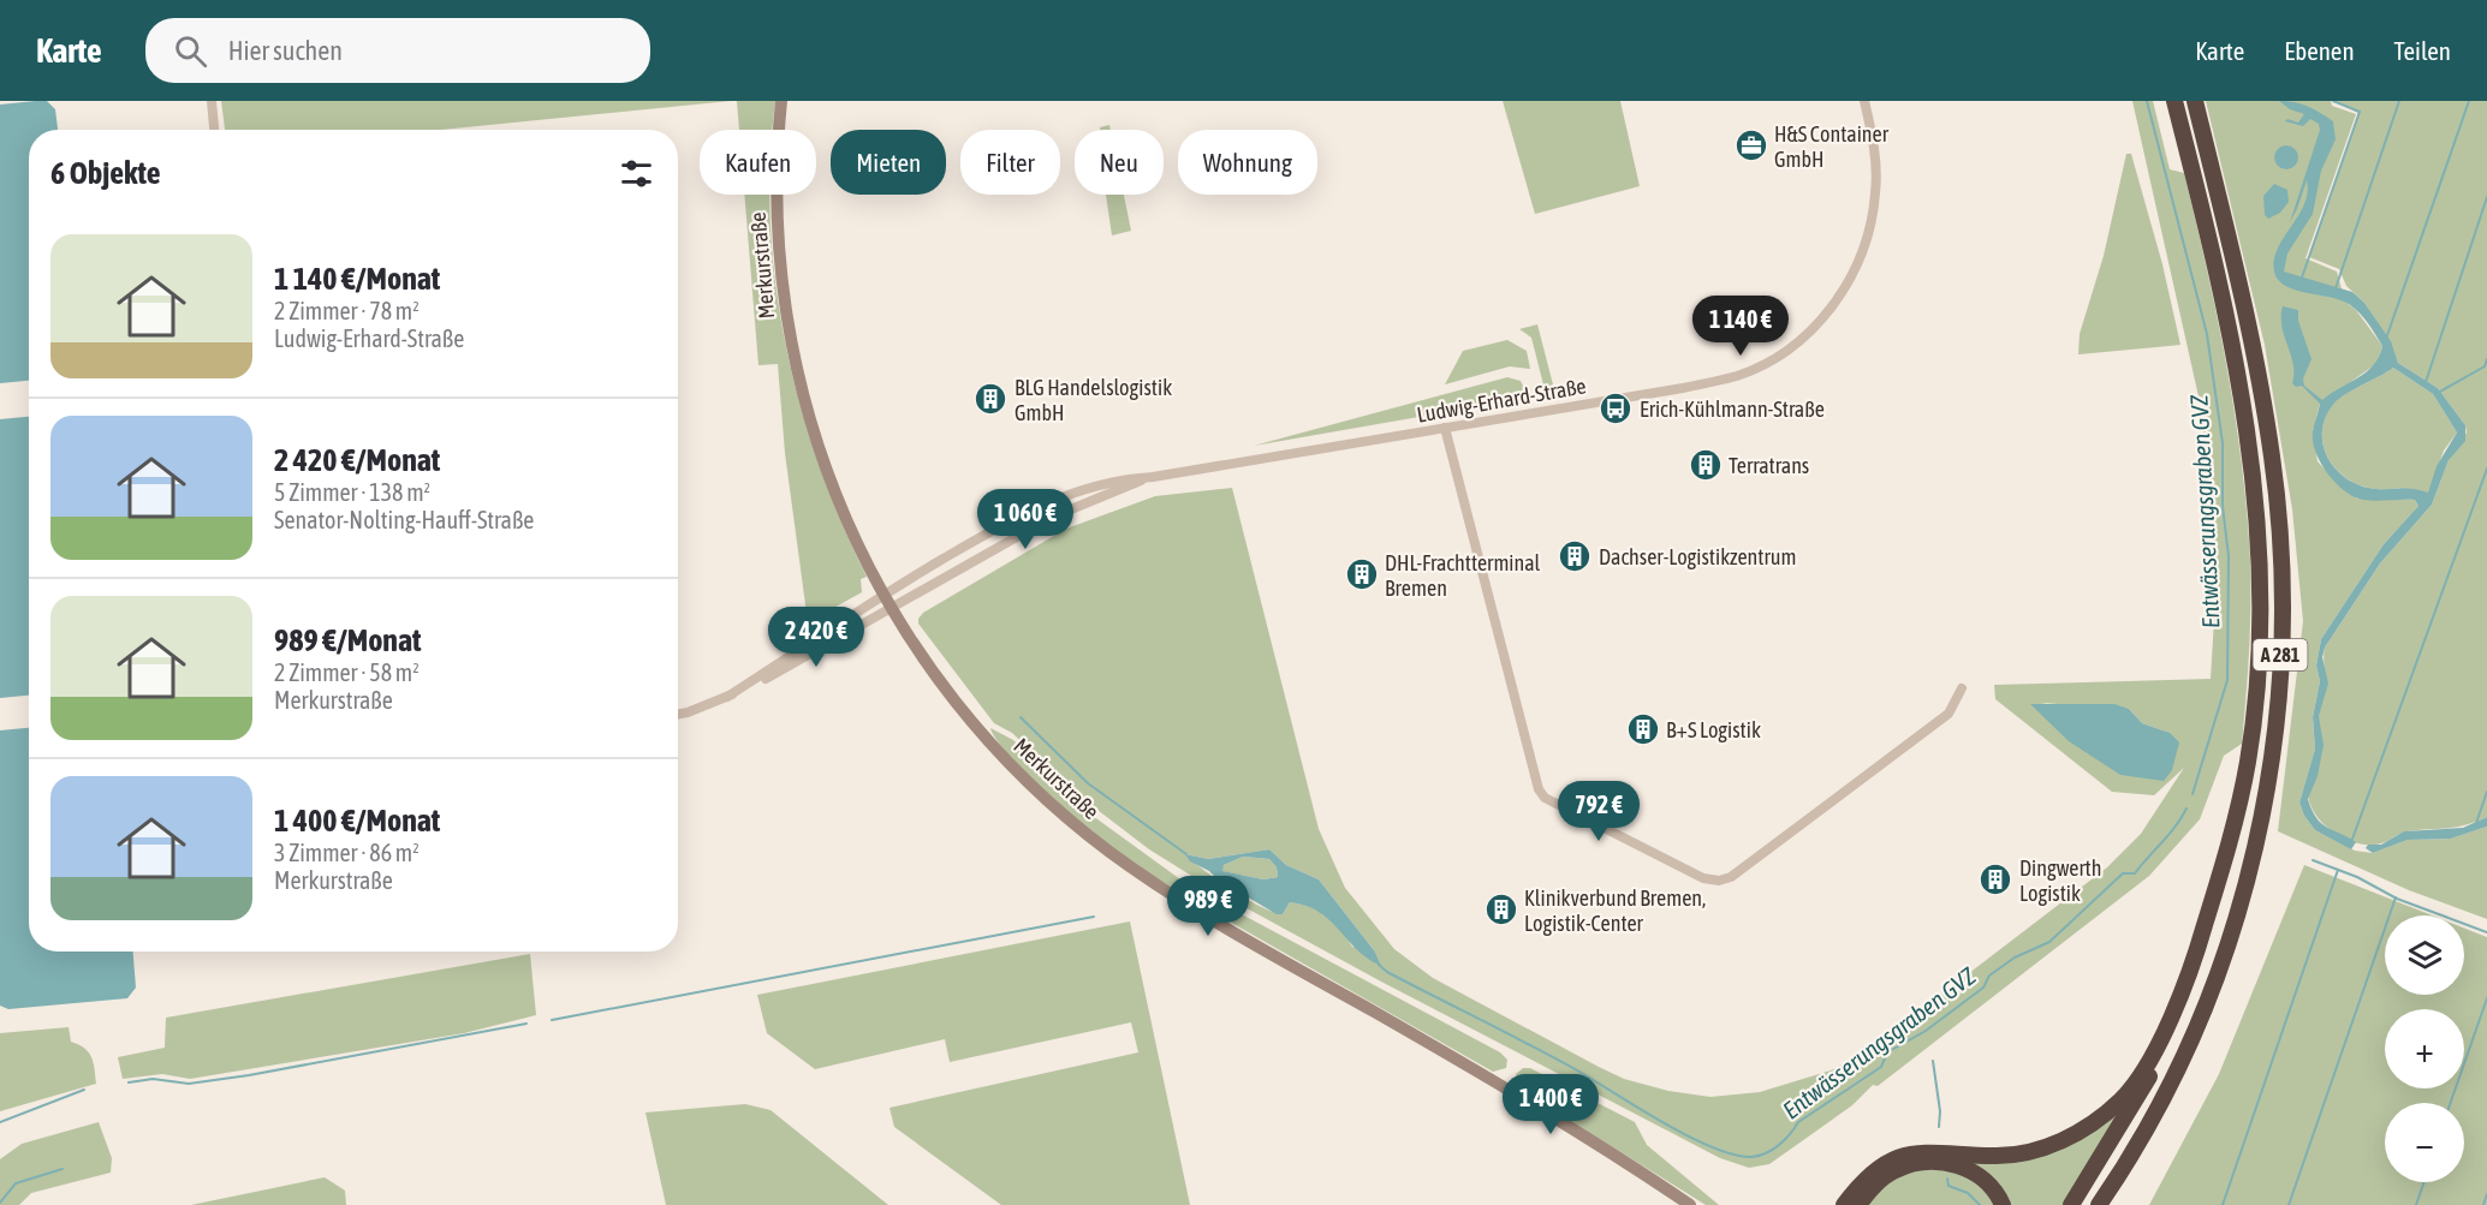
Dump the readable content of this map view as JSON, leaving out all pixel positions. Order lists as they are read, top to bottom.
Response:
{
  "streets": {
    "highway": ["A 281"],
    "street": ["Merkurstraße", "Ludwig-Erhard-Straße"]
  },
  "crossings": [
    ["Merkurstraße", "Ludwig-Erhard-Straße"]
  ],
  "water": ["Entwässerungsgraben GVZ"],
  "places": {
    "office": ["H&S Container GmbH"],
    "building": [
      "BLG Handelslogistik GmbH",
      "Terratrans",
      "Dachser-Logistikzentrum",
      "DHL-Frachtterminal Bremen",
      "B+S Logistik",
      "Dingwerth Logistik",
      "Klinikverbund Bremen, Logistik-Center"
    ],
    "bus stop": ["Erich-Kühlmann-Straße"]
  },
  "page": {
    "header": "Karte",
    "search": "Hier suchen",
    "nav": ["Karte", "Ebenen", "Teilen"],
    "chip": [
      "Kaufen",
      "Mieten",
      "Filter",
      "Neu",
      "Wohnung"
    ],
    "heading": "6 Objekte",
    "list": [
      {
        "name": "1 140 €/Monat",
        "note": "2 Zimmer · 78 m² · Ludwig-Erhard-Straße"
      },
      {
        "name": "2 420 €/Monat",
        "note": "5 Zimmer · 138 m² · Senator-Nolting-Hauff-Straße"
      },
      {
        "name": "989 €/Monat",
        "note": "2 Zimmer · 58 m² · Merkurstraße"
      },
      {
        "name": "1 400 €/Monat",
        "note": "3 Zimmer · 86 m² · Merkurstraße"
      }
    ],
    "price": [
      "1 140 €",
      "1 060 €",
      "2 420 €",
      "792 €",
      "989 €",
      "1 400 €"
    ],
    "map_buttons": ["+", "−"]
  }
}
